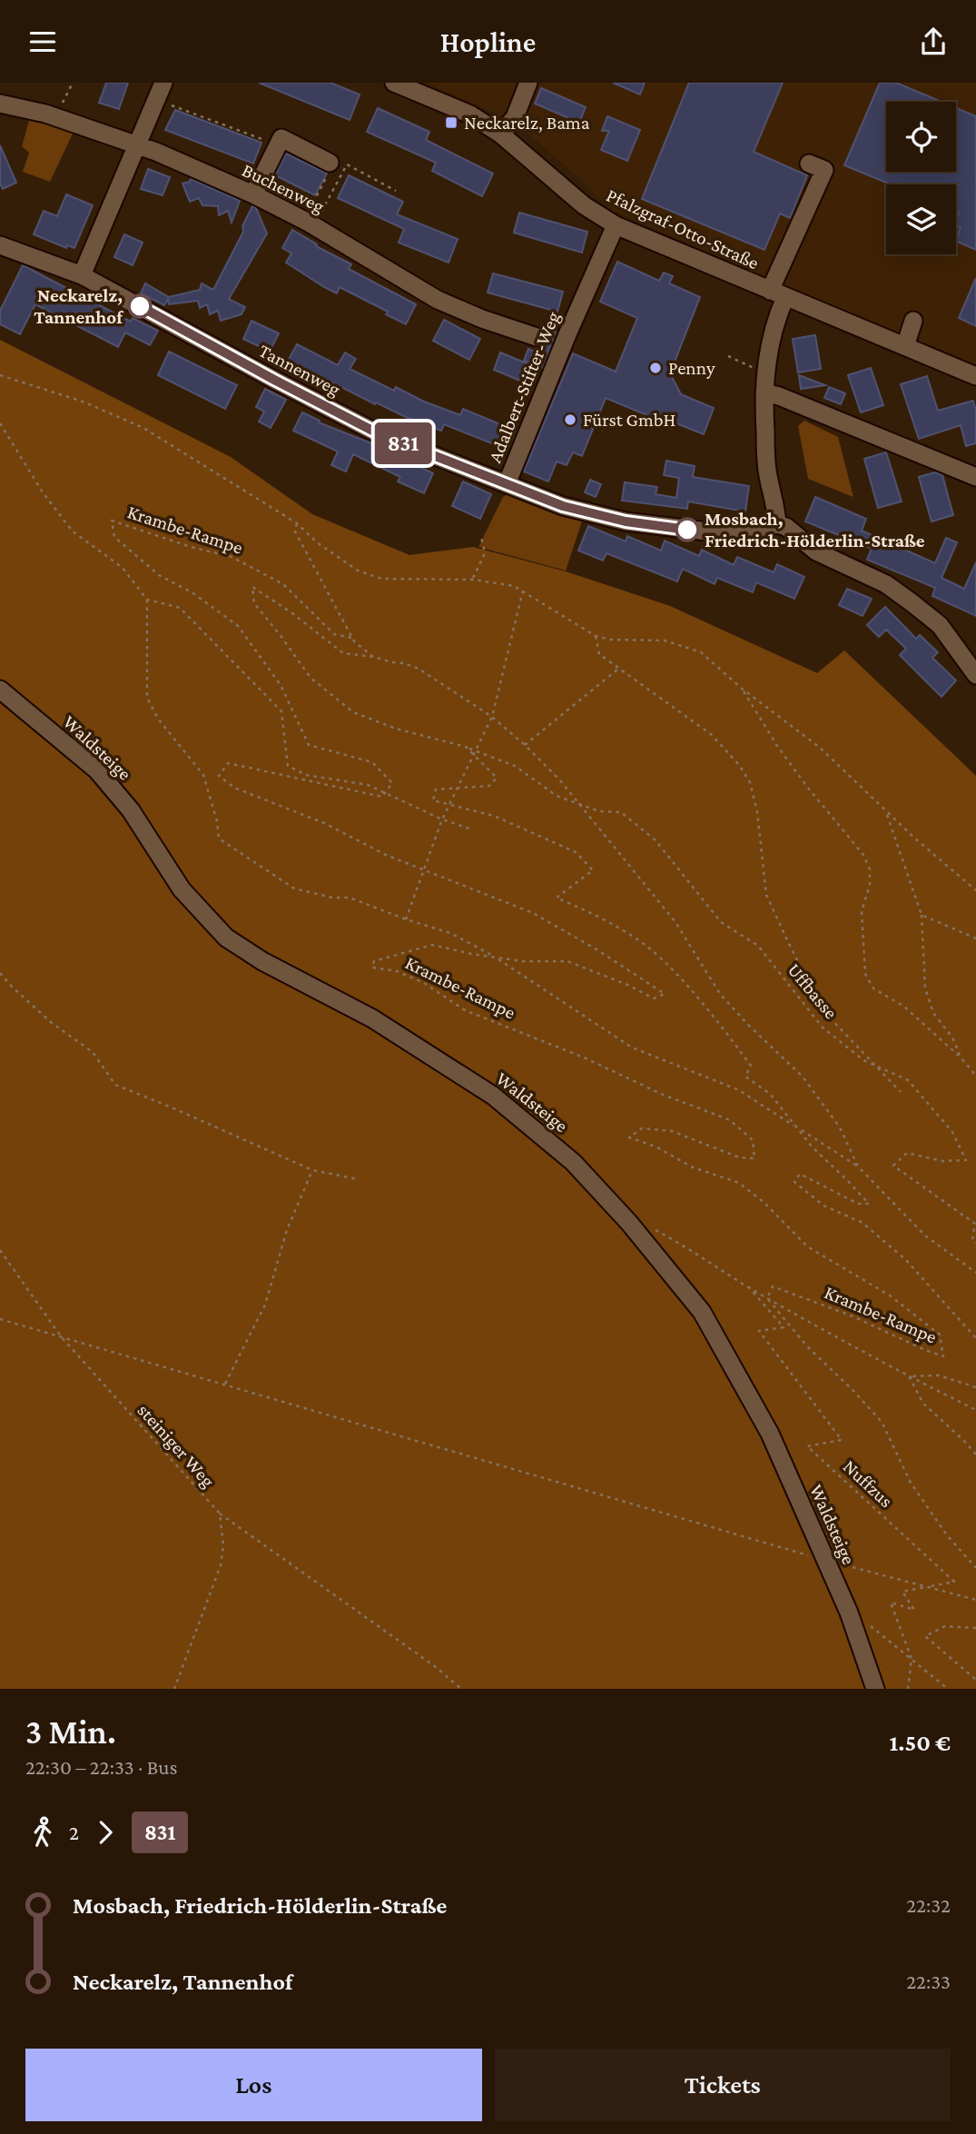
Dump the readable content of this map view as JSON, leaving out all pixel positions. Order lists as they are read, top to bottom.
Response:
{
  "streets": {
    "street": [
      "Buchenweg",
      "Pfalzgraf-Otto-Straße",
      "Tannenweg",
      "Adalbert-Stifter-Weg",
      "Waldsteige"
    ],
    "path": [
      "Krambe-Rampe",
      "Uffbasse",
      "steiniger Weg",
      "Nuffzus"
    ]
  },
  "crossings": [
    ["Pfalzgraf-Otto-Straße", "Adalbert-Stifter-Weg"],
    ["Tannenweg", "Adalbert-Stifter-Weg"]
  ],
  "places": {
    "transit": ["Neckarelz, Bama"],
    "other": [
      "Neckarelz, Tannenhof",
      "Penny",
      "Fürst GmbH",
      "Mosbach, Friedrich-Hölderlin-Straße"
    ]
  },
  "lines": ["bus line 831"],
  "page": {
    "header": "Hopline",
    "on_map": "831",
    "heading": ["3 Min.", "22:30 – 22:33 · Bus", "1.50 €"],
    "legs": ["2", "831"],
    "list": [
      {
        "name": "Mosbach, Friedrich-Hölderlin-Straße",
        "value": "22:32"
      },
      {
        "name": "Neckarelz, Tannenhof",
        "value": "22:33"
      }
    ],
    "buttons": ["Los", "Tickets"]
  }
}
